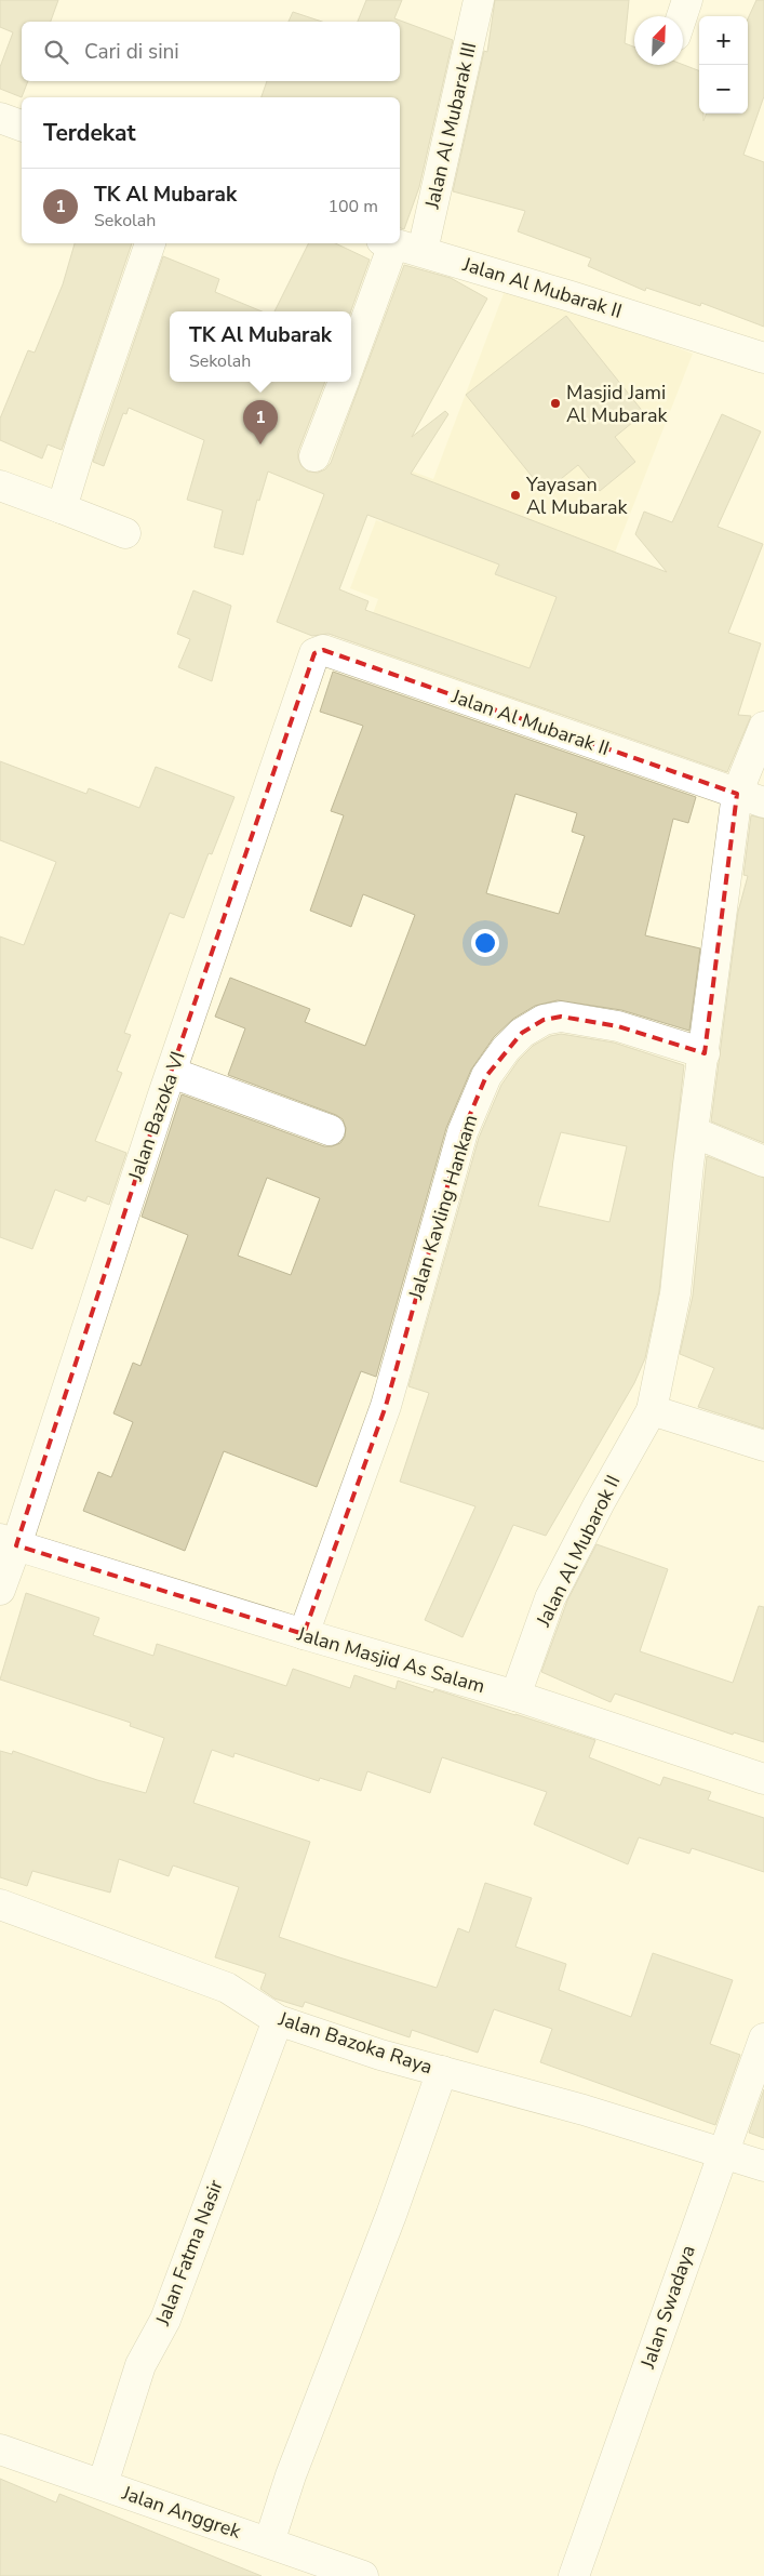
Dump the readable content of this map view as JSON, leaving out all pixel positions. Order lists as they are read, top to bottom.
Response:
{
  "streets": {
    "street": [
      "Jalan Al Mubarak III",
      "Jalan Al Mubarak II",
      "Jalan Bazoka VI",
      "Jalan Kavling Hankam",
      "Jalan Al Mubarok II",
      "Jalan Masjid As Salam",
      "Jalan Bazoka Raya",
      "Jalan Fatma Nasir",
      "Jalan Swadaya",
      "Jalan Anggrek"
    ]
  },
  "crossings": [
    ["Jalan Al Mubarak III", "Jalan Al Mubarak II"],
    ["Jalan Al Mubarak II", "Jalan Bazoka VI"],
    ["Jalan Bazoka VI", "Jalan Masjid As Salam"],
    ["Jalan Kavling Hankam", "Jalan Al Mubarok II"],
    ["Jalan Kavling Hankam", "Jalan Masjid As Salam"],
    ["Jalan Al Mubarok II", "Jalan Masjid As Salam"],
    ["Jalan Bazoka Raya", "Jalan Fatma Nasir"],
    ["Jalan Bazoka Raya", "Jalan Swadaya"],
    ["Jalan Fatma Nasir", "Jalan Anggrek"]
  ],
  "places": ["Masjid Jami Al Mubarak", "Yayasan Al Mubarak"],
  "north": "top right",
  "page": {
    "map_buttons": ["+", "−"],
    "search": "Cari di sini",
    "heading": "Terdekat",
    "list": [
      {
        "mark": "1",
        "name": "TK Al Mubarak",
        "note": "Sekolah",
        "value": "100 m"
      }
    ],
    "popup": ["TK Al Mubarak", "Sekolah"],
    "pins": "1"
  }
}
